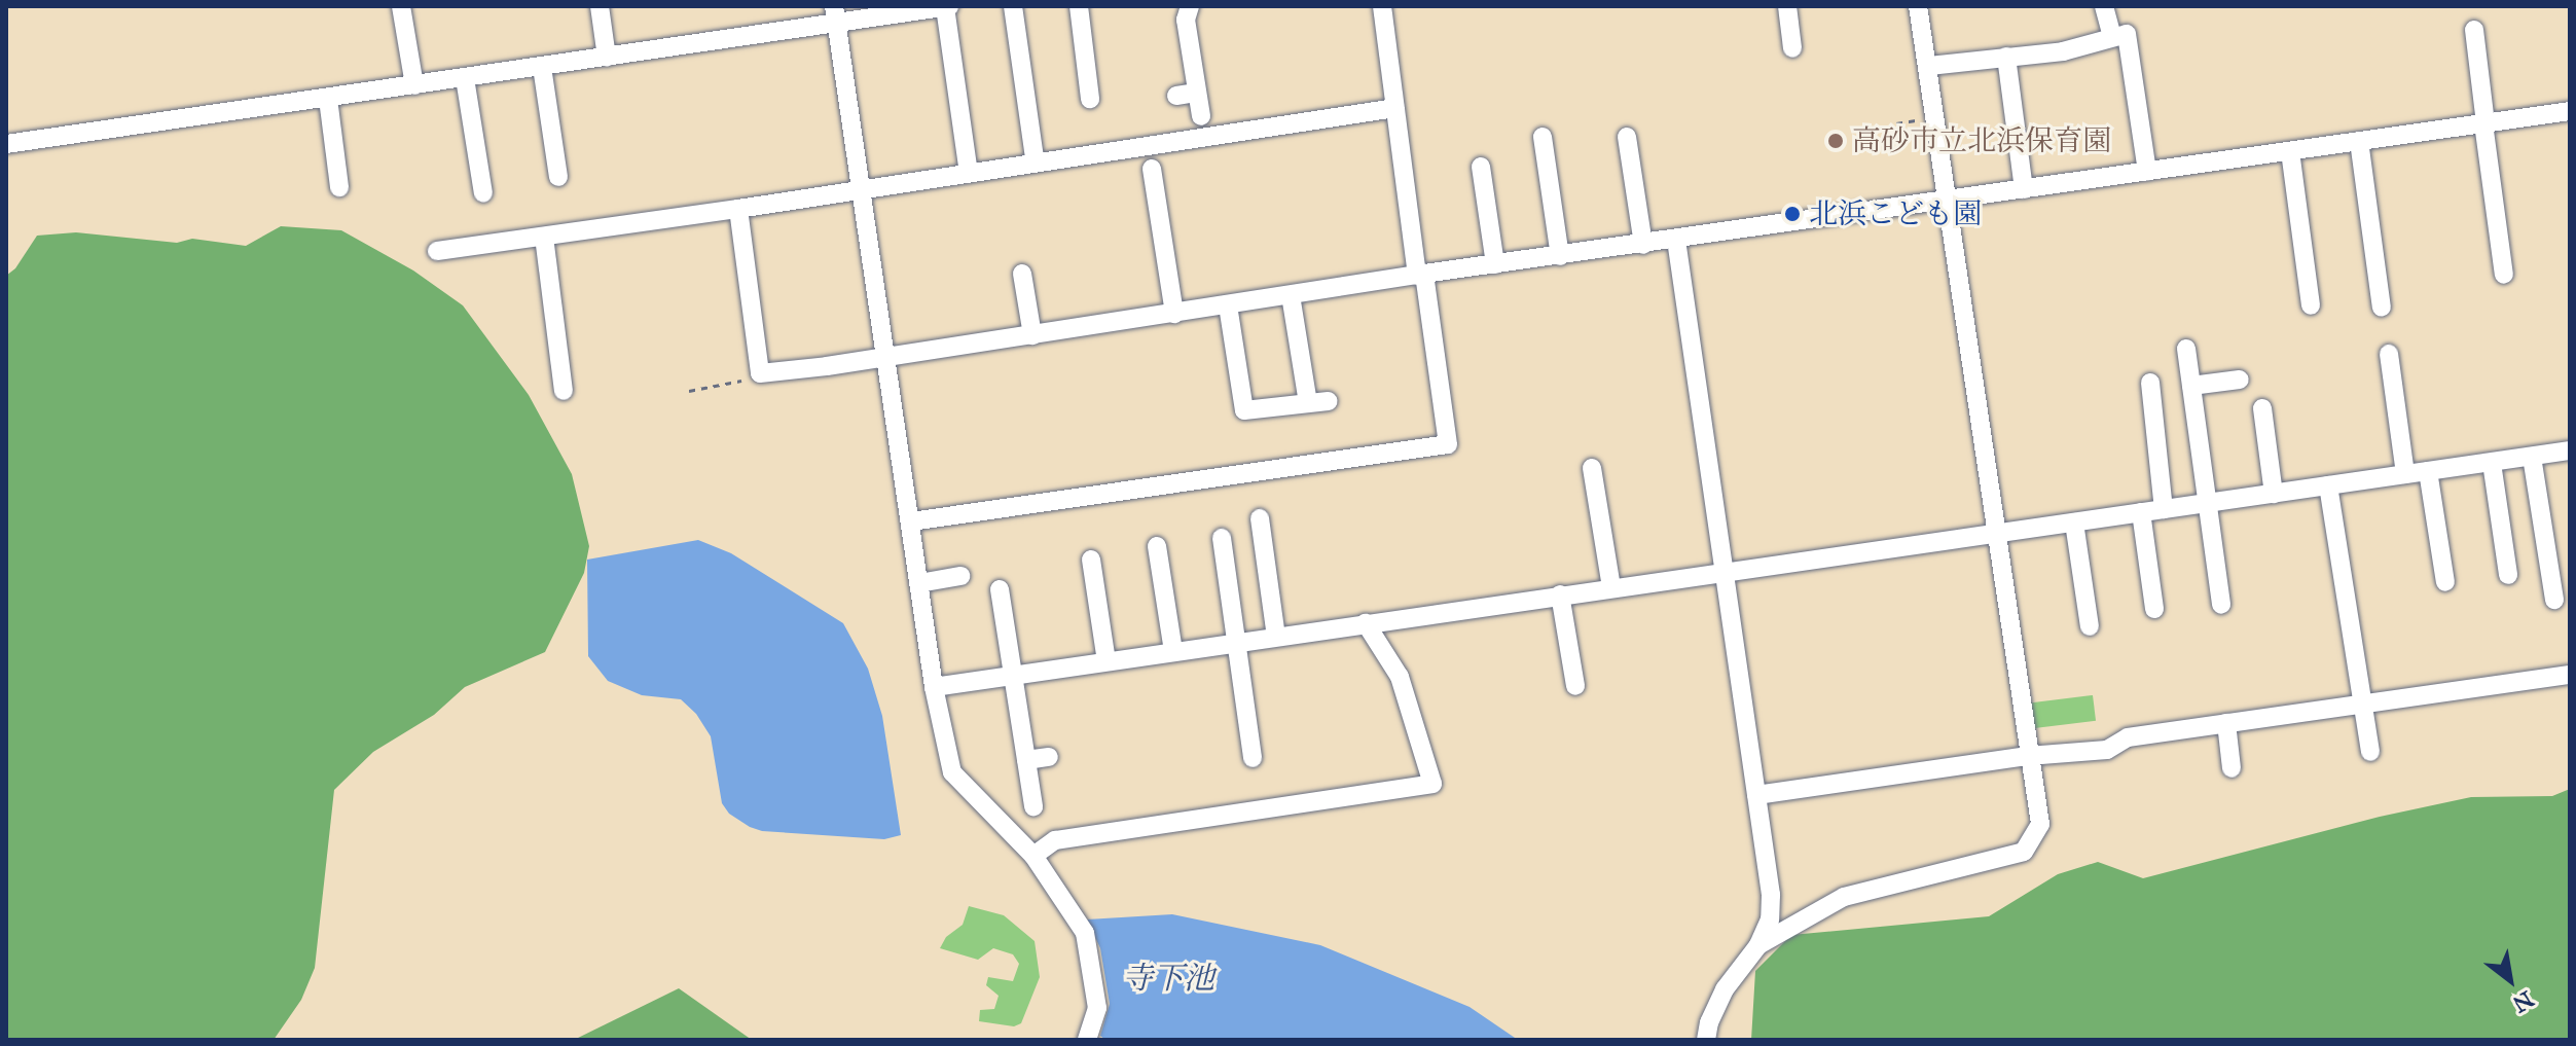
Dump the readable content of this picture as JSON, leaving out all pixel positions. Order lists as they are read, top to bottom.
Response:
{
  "water": ["寺下池"],
  "places": ["高砂市立北浜保育園", "北浜こども園"],
  "north": "bottom right"
}
